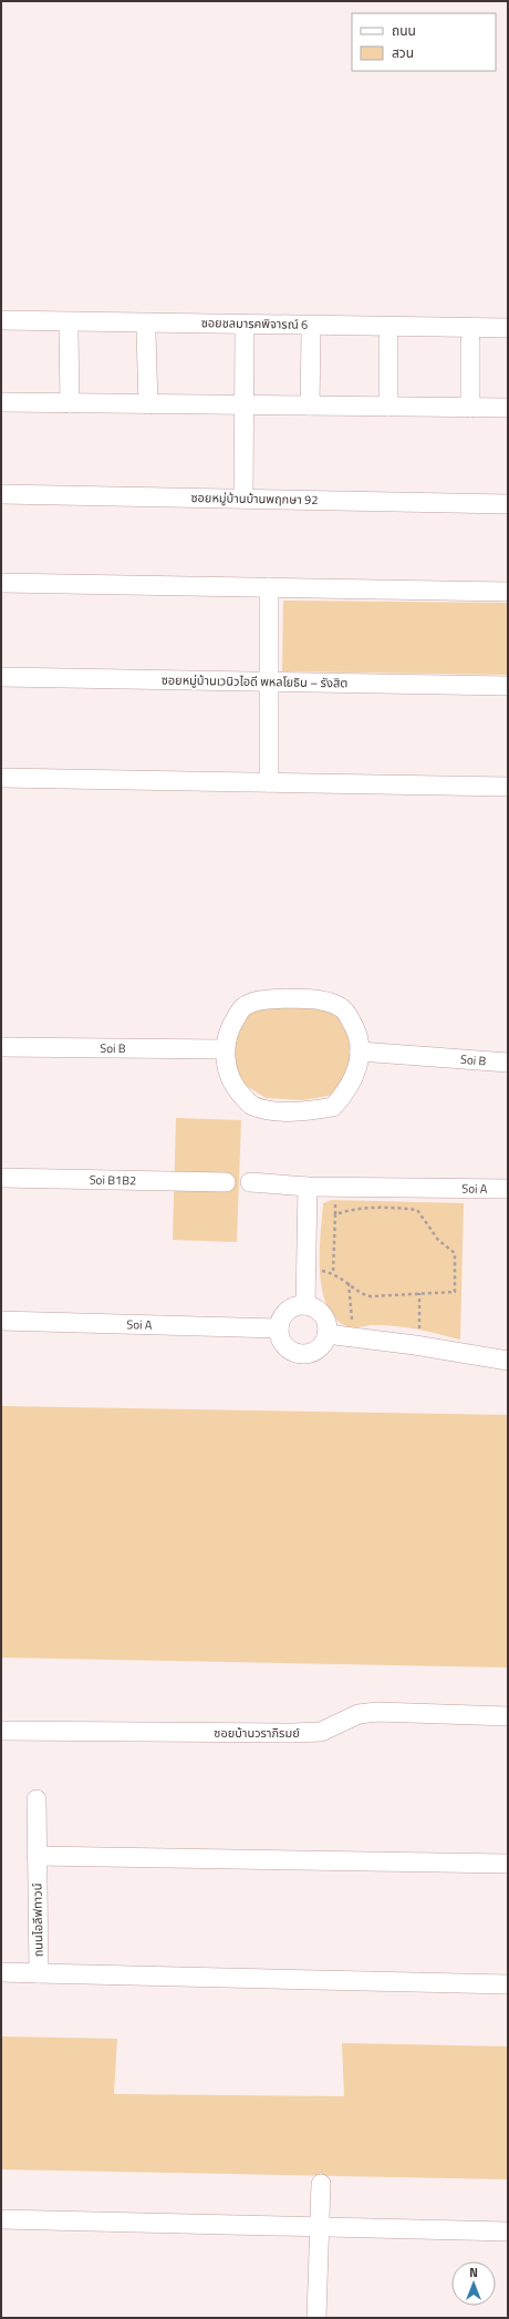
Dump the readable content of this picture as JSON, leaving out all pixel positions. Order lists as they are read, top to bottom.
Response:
{
  "streets": {
    "street": [
      "ซอยชลมารคพิจารณ์ 6",
      "ซอยหมู่บ้านบ้านพฤกษา 92",
      "ซอยหมู่บ้านเวนิวไอดี พหลโยธิน – รังสิต",
      "Soi B",
      "Soi B1B2",
      "Soi A",
      "ซอยบ้านวราภิรมย์",
      "ถนนไอลีฟทาวน์"
    ]
  },
  "legend": ["ถนน", "สวน"],
  "north": "top"
}
